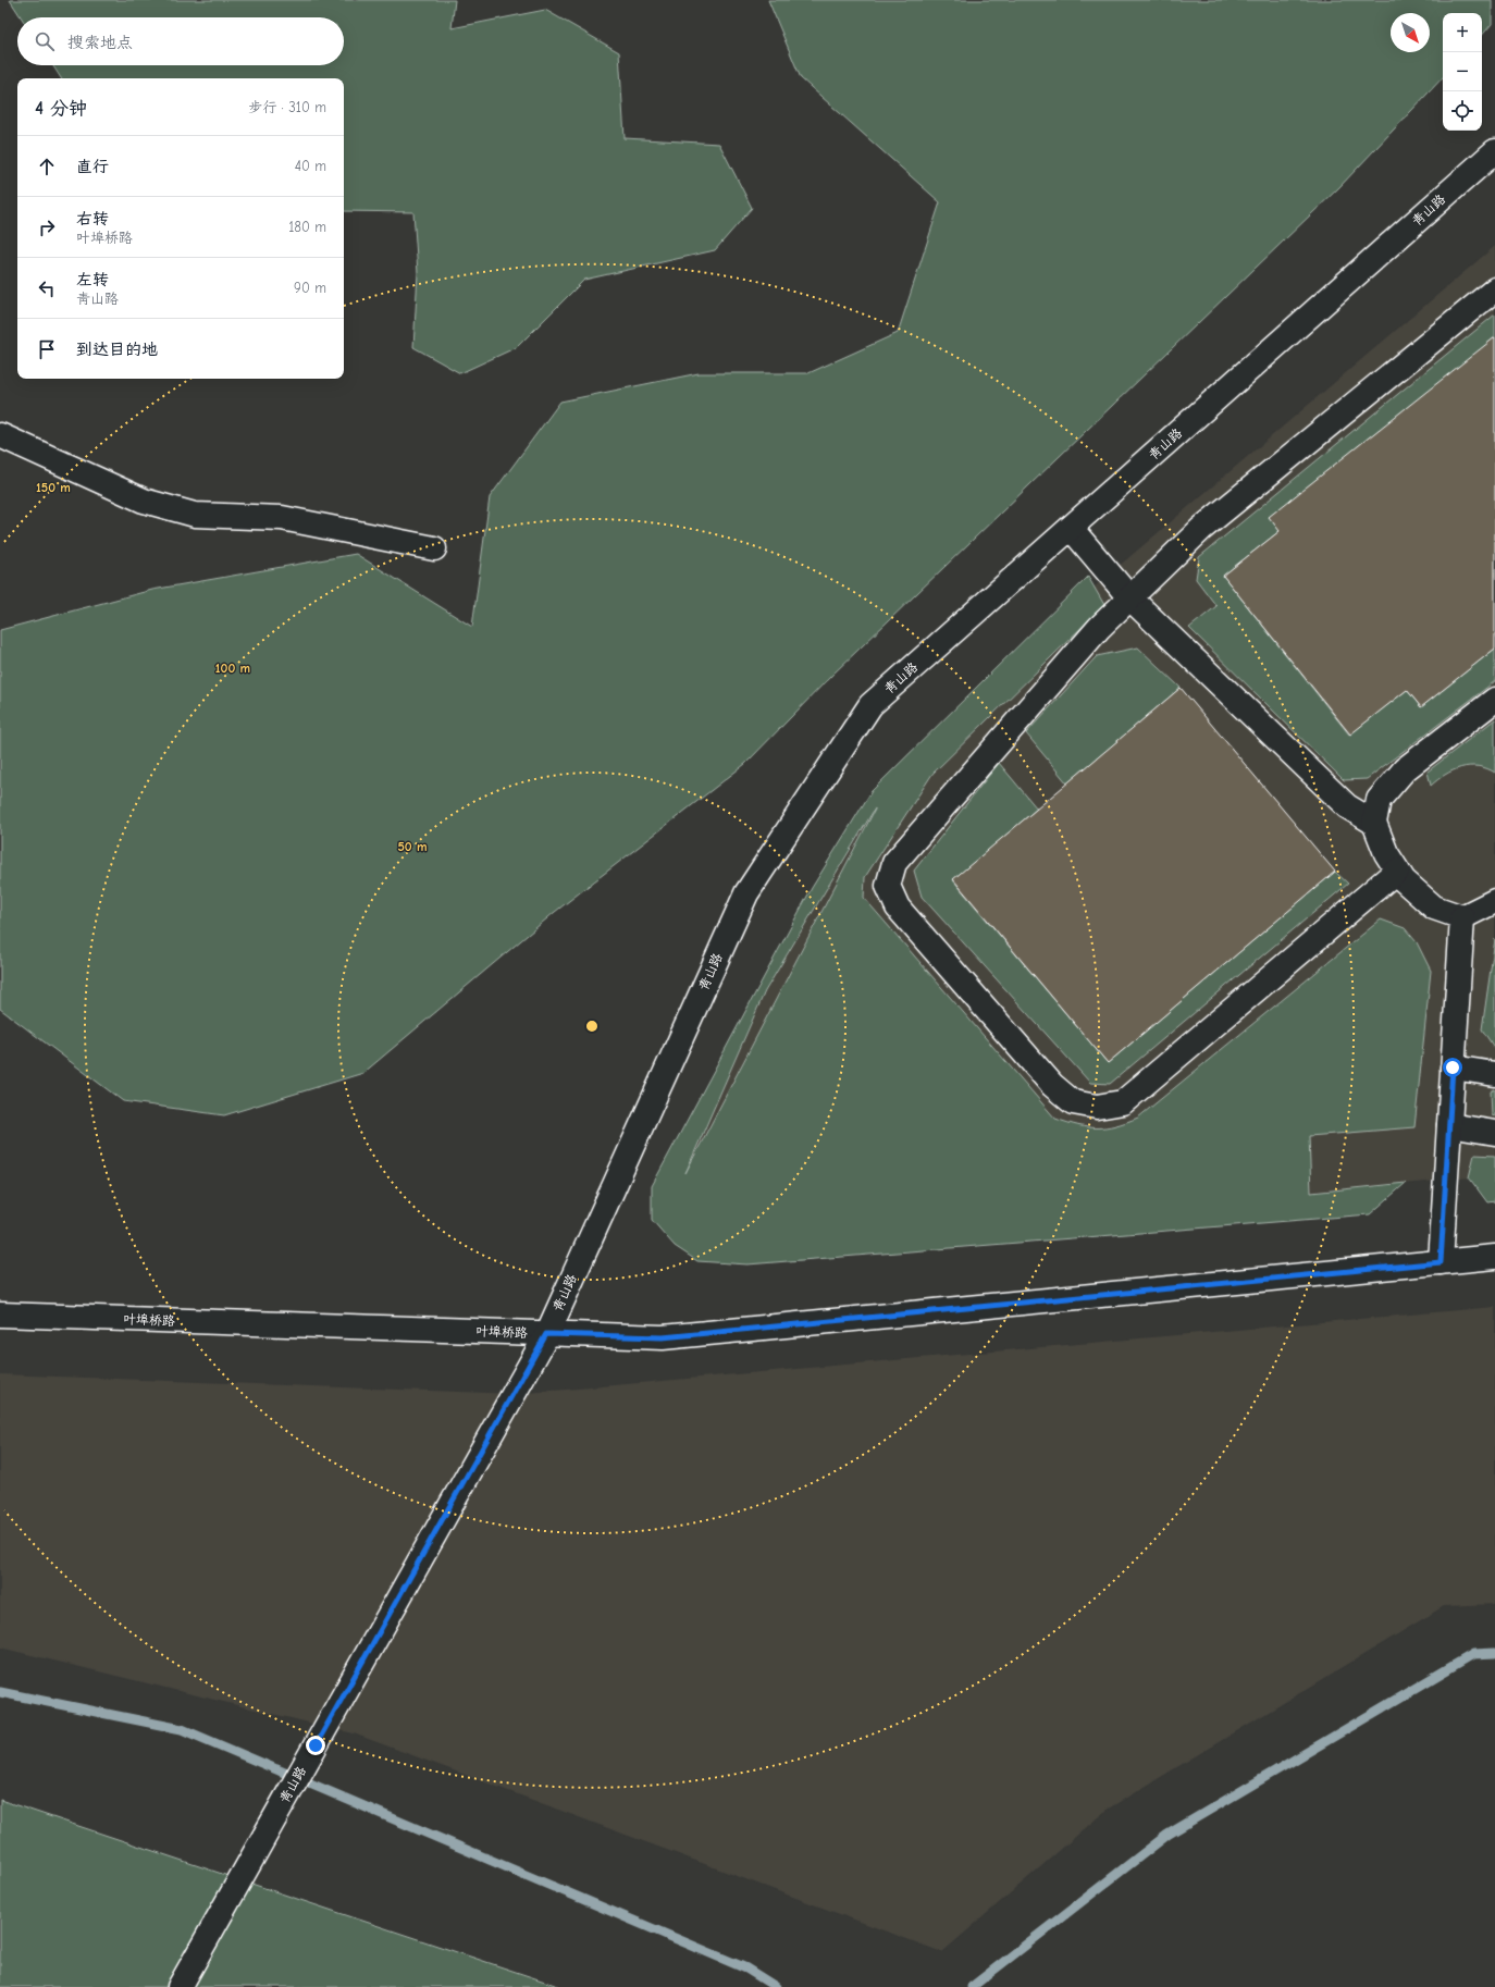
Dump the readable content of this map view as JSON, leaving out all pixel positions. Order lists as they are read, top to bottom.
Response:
{
  "streets": {
    "street": ["青山路", "叶埠桥路"]
  },
  "crossings": [
    ["青山路", "叶埠桥路"]
  ],
  "north": "bottom right",
  "page": {
    "map_buttons": ["+", "−"],
    "search": "搜索地点",
    "heading": ["4 分钟", "步行 · 310 m"],
    "list": [
      ["直行", "40 m"],
      ["右转", "叶埠桥路", "180 m"],
      ["左转", "青山路", "90 m"],
      "到达目的地"
    ]
  },
  "rings": ["150 m", "100 m", "50 m"]
}
